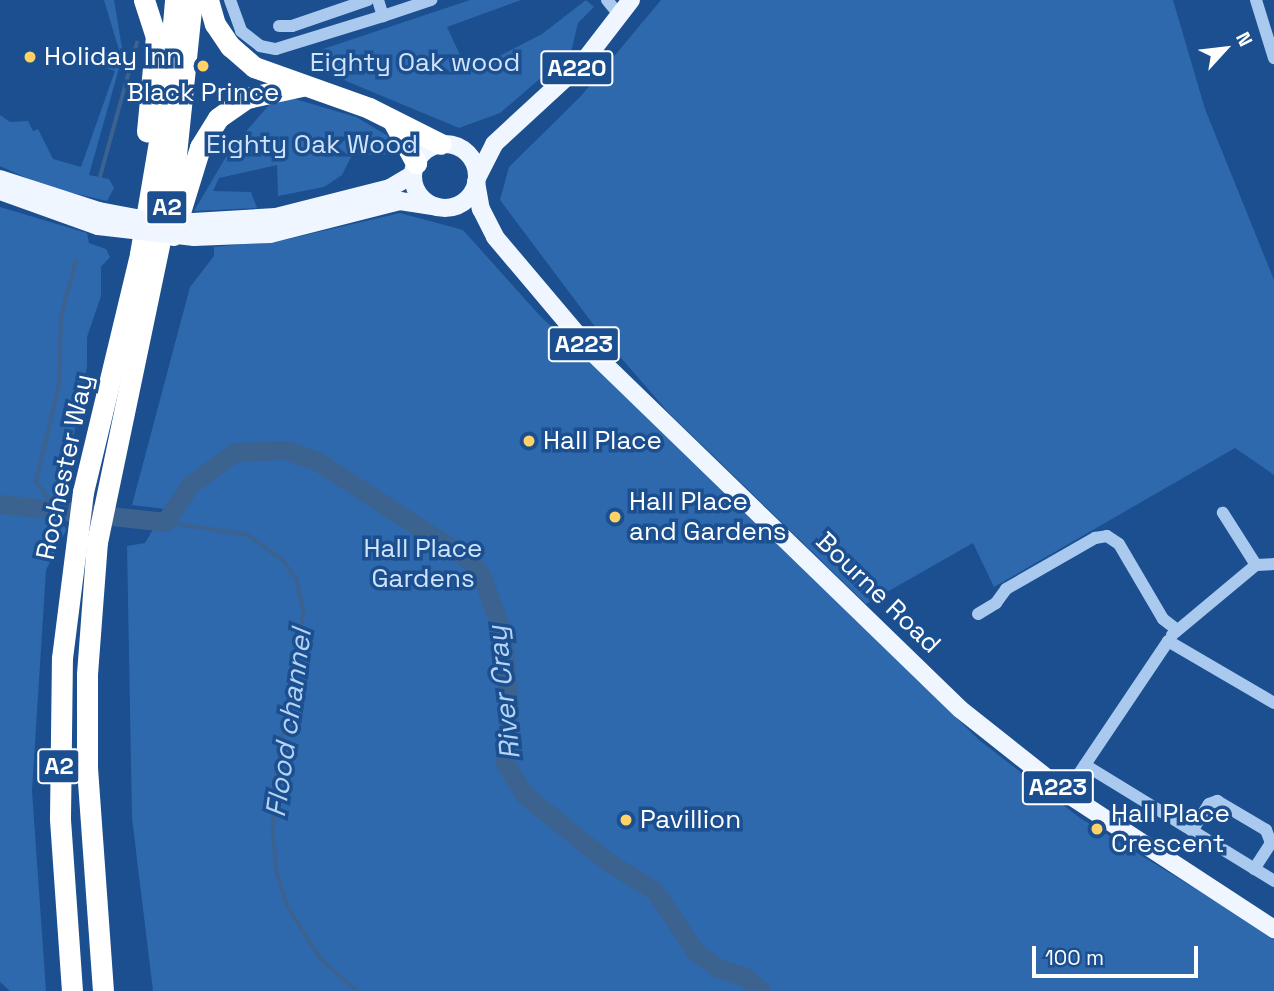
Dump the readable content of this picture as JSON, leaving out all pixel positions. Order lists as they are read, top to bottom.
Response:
{
  "streets": {
    "highway": ["A2", "Rochester Way"],
    "main road": ["A220", "A223", "Bourne Road"]
  },
  "crossings": [
    ["A220", "Bourne Road"]
  ],
  "water": ["River Cray", "Flood channel"],
  "parks": ["Eighty Oak wood", "Eighty Oak Wood", "Hall Place Gardens"],
  "places": [
    "Holiday Inn",
    "Black Prince",
    "Hall Place",
    "Hall Place and Gardens",
    "Pavillion",
    "Hall Place Crescent"
  ],
  "scale_bar": "100 m",
  "north": "top right"
}
